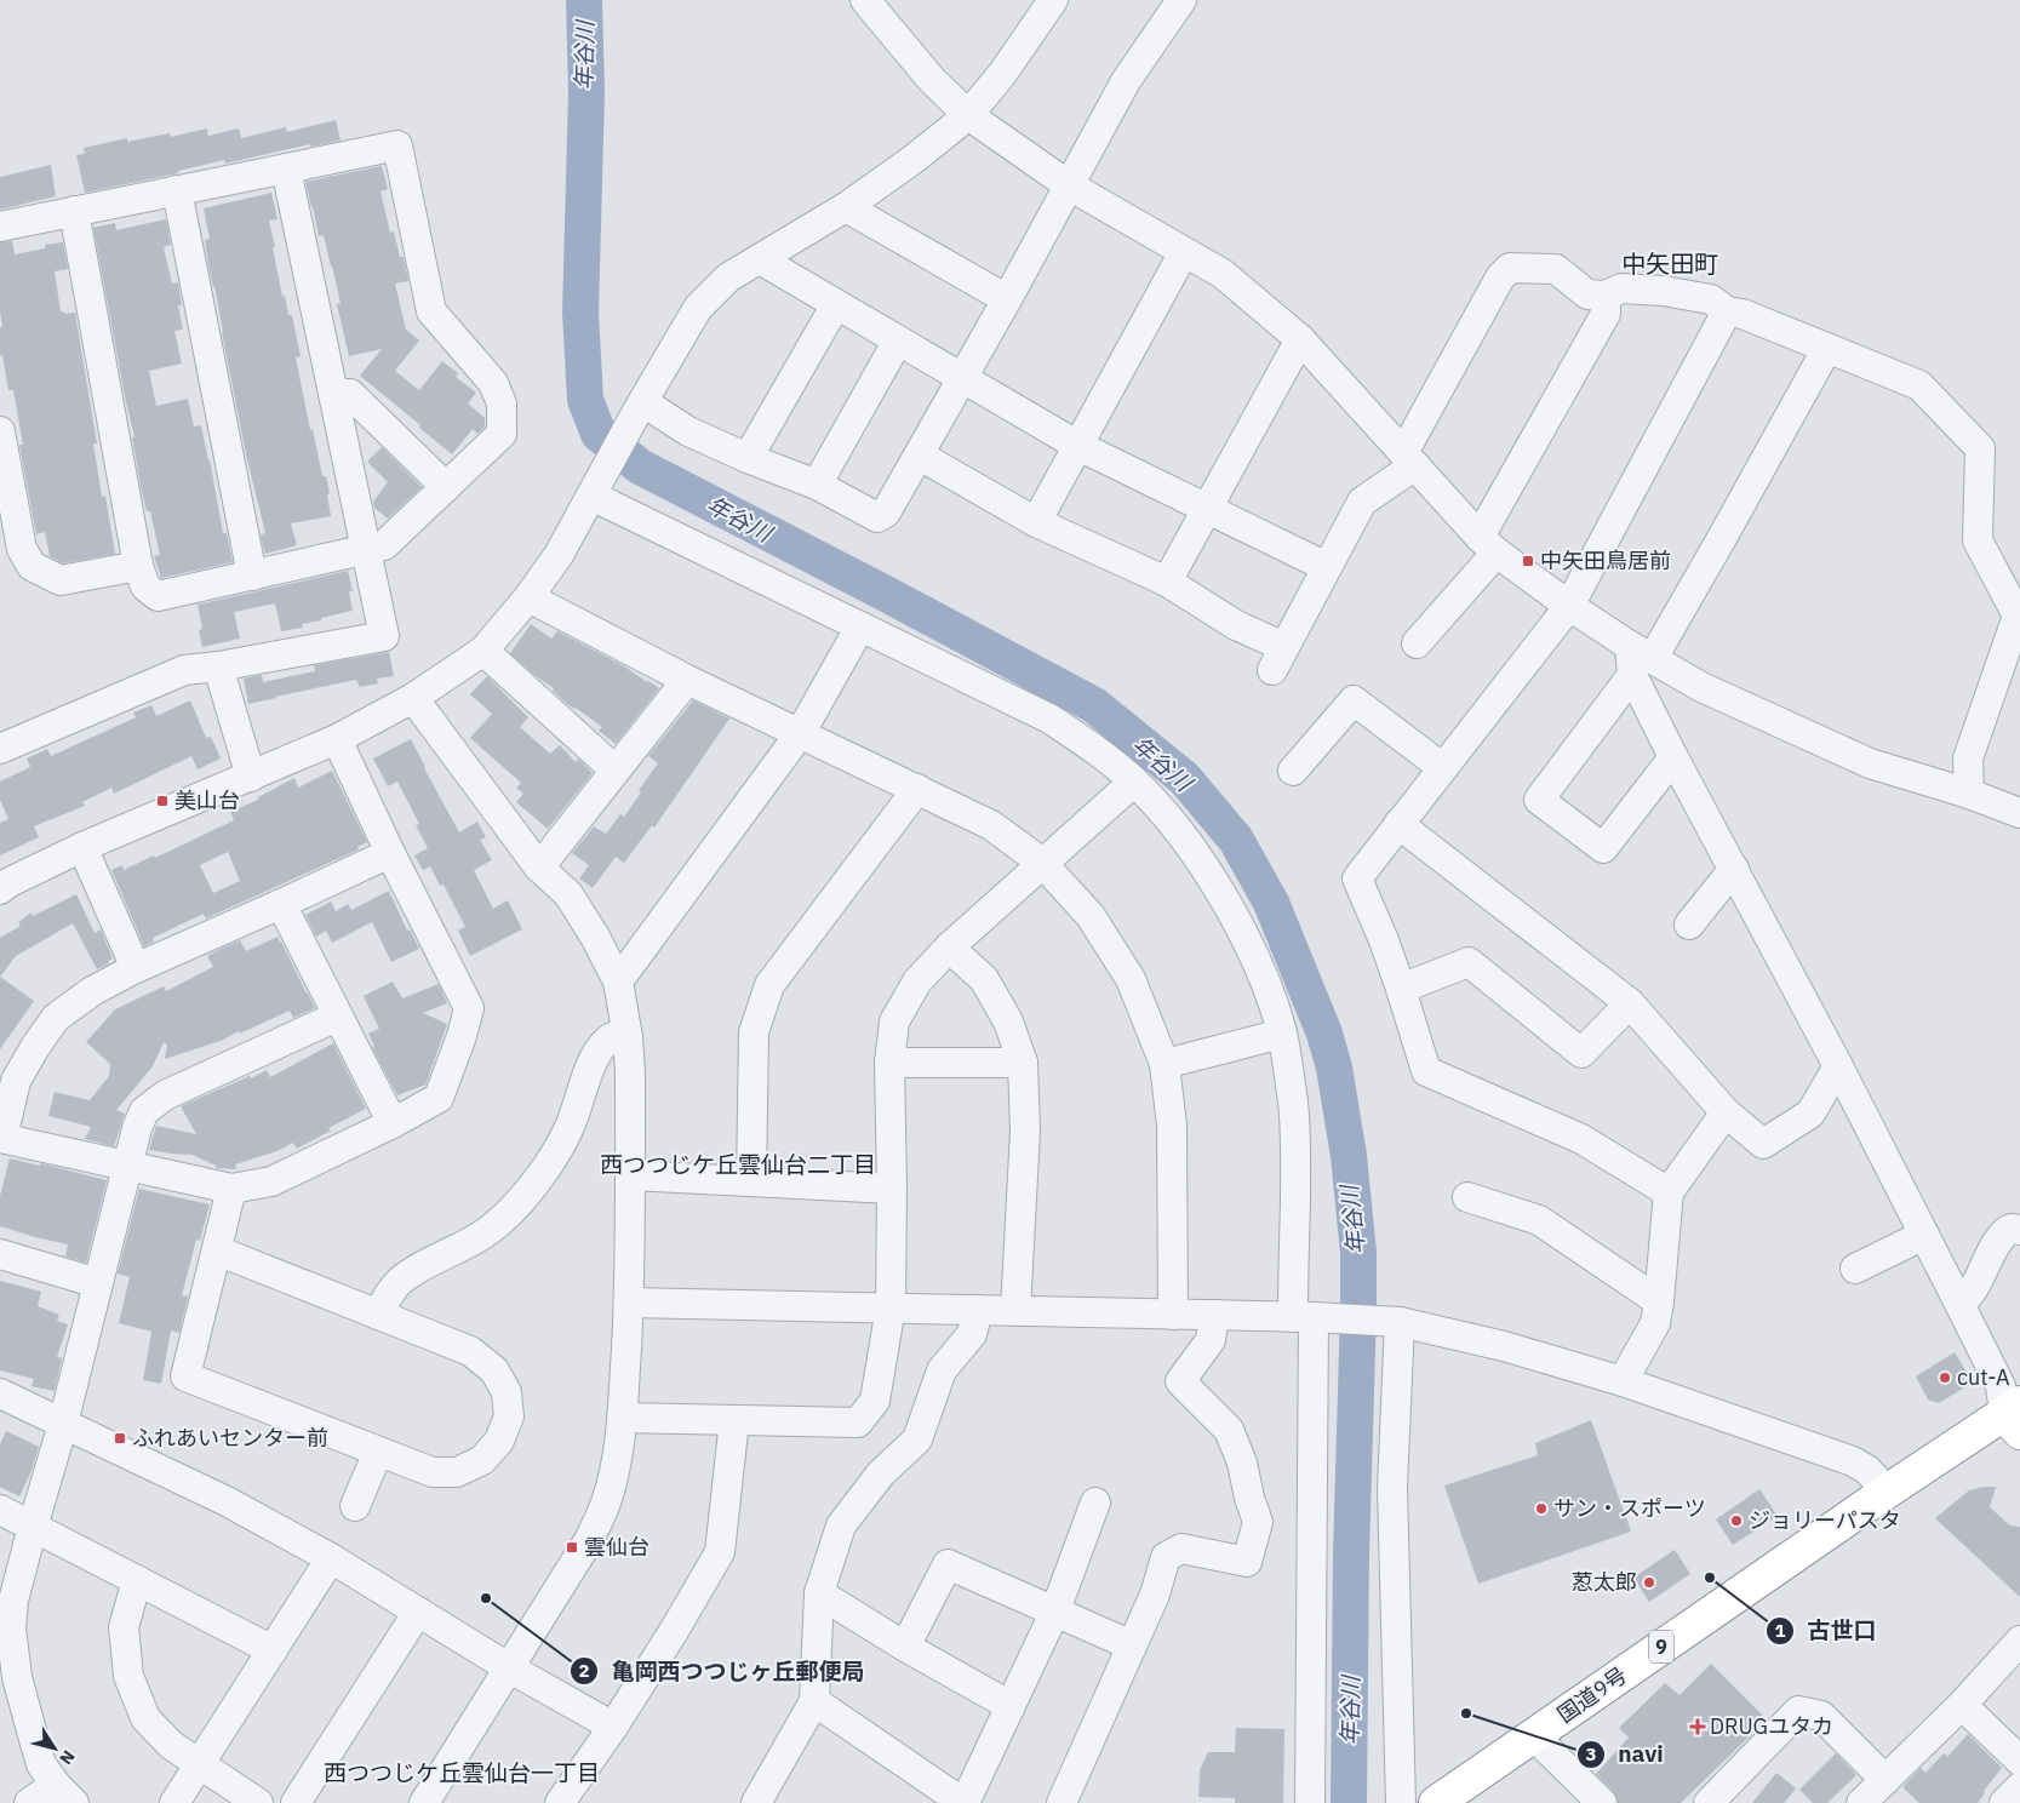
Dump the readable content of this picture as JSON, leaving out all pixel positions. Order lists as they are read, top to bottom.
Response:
{
  "streets": {
    "highway": ["9", "国道9号"]
  },
  "districts": ["中矢田町", "西つつじケ丘雲仙台二丁目", "西つつじケ丘雲仙台一丁目"],
  "water": ["年谷川"],
  "places": {
    "transit": [
      "中矢田鳥居前",
      "美山台",
      "ふれあいセンター前",
      "雲仙台"
    ],
    "other": [
      "cut-A",
      "サン・スポーツ",
      "ジョリーパスタ",
      "古世口",
      "荵太郎",
      "亀岡西つつじヶ丘郵便局",
      "navi"
    ],
    "health": ["DRUGユタカ"]
  },
  "north": "bottom right"
}
